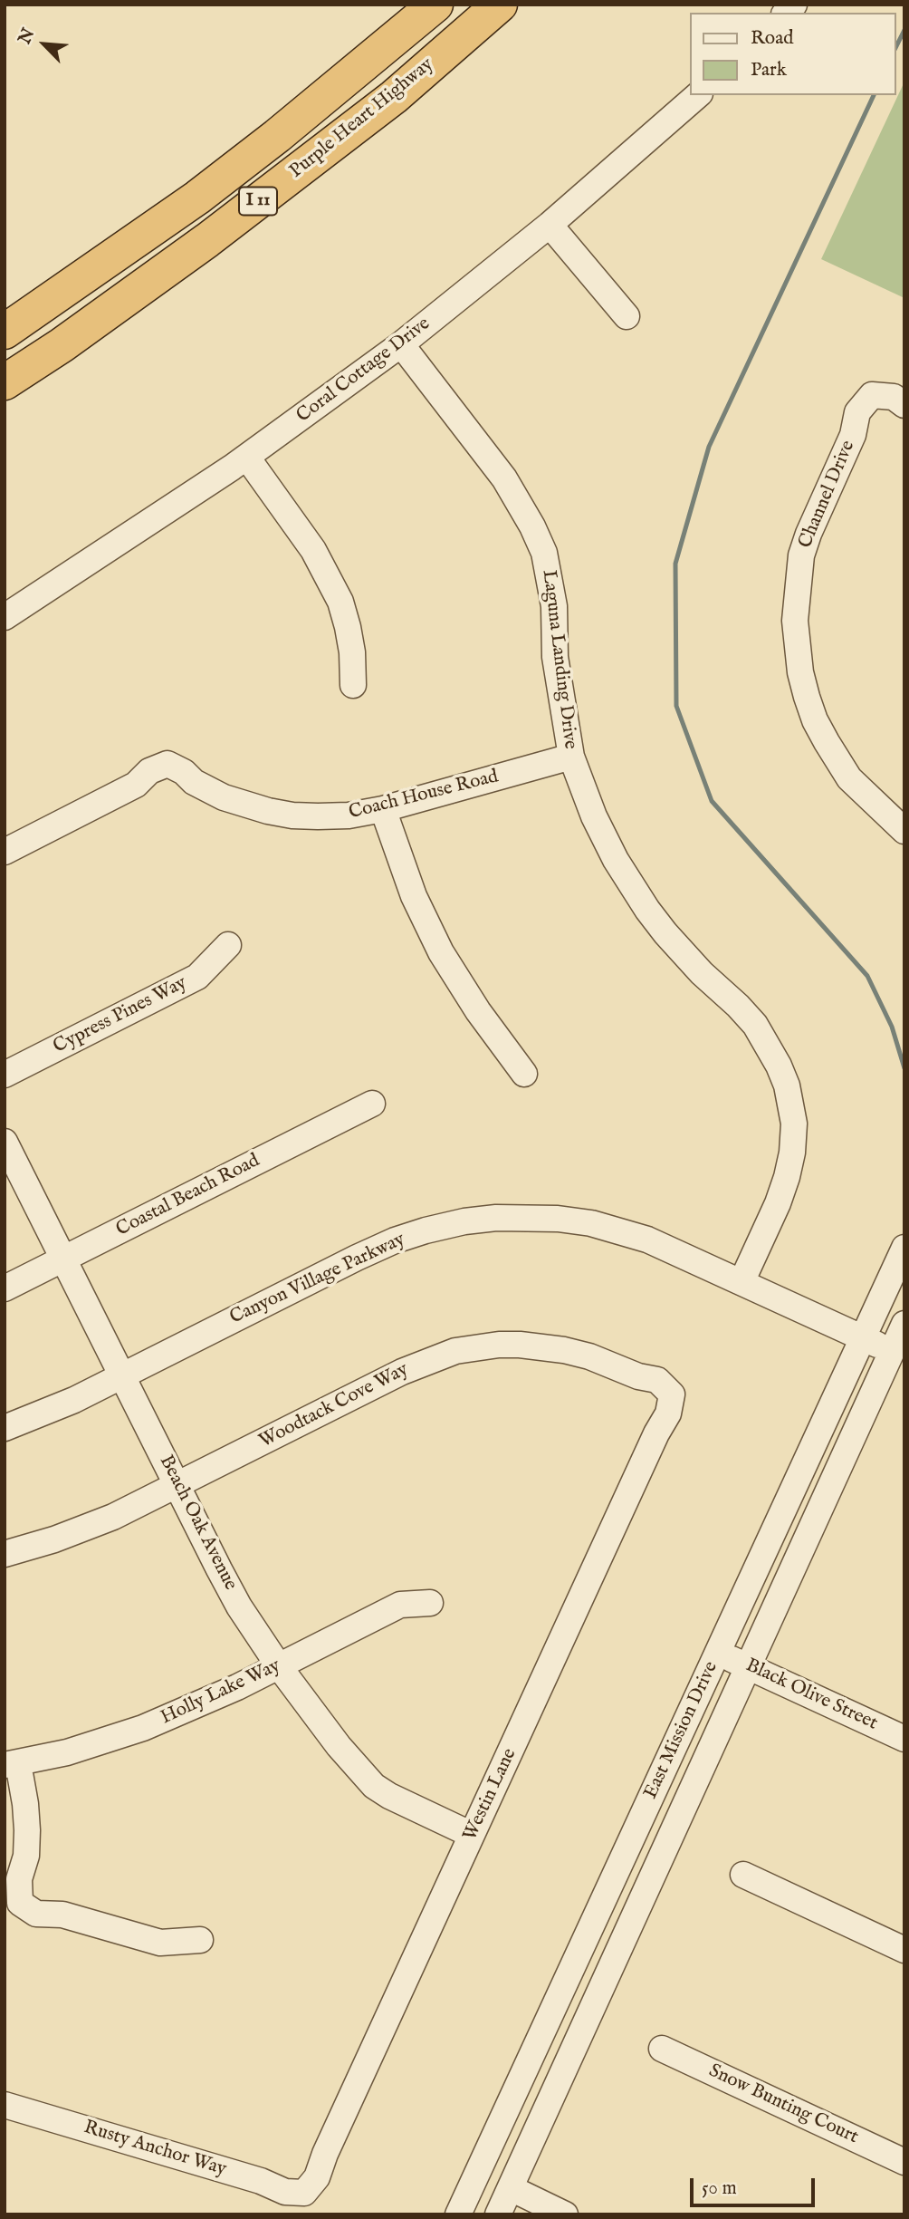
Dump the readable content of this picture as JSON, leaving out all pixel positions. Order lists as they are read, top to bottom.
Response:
{
  "streets": {
    "highway": ["Purple Heart Highway", "I 11"],
    "street": [
      "Coral Cottage Drive",
      "Channel Drive",
      "Laguna Landing Drive",
      "Coach House Road",
      "Cypress Pines Way",
      "Coastal Beach Road",
      "Canyon Village Parkway",
      "Woodtack Cove Way",
      "Beach Oak Avenue",
      "Holly Lake Way",
      "Black Olive Street",
      "East Mission Drive",
      "Westin Lane",
      "Snow Bunting Court",
      "Rusty Anchor Way"
    ]
  },
  "crossings": [
    ["Coral Cottage Drive", "Laguna Landing Drive"],
    ["Laguna Landing Drive", "Coach House Road"],
    ["Laguna Landing Drive", "Canyon Village Parkway"],
    ["Coastal Beach Road", "Beach Oak Avenue"],
    ["Canyon Village Parkway", "Beach Oak Avenue"],
    ["Canyon Village Parkway", "East Mission Drive"],
    ["Woodtack Cove Way", "Beach Oak Avenue"],
    ["Woodtack Cove Way", "Westin Lane"],
    ["Beach Oak Avenue", "Holly Lake Way"],
    ["Beach Oak Avenue", "Westin Lane"],
    ["Black Olive Street", "East Mission Drive"],
    ["Westin Lane", "Rusty Anchor Way"]
  ],
  "legend": ["Road", "Park"],
  "scale_bar": "50 m",
  "north": "top left"
}
